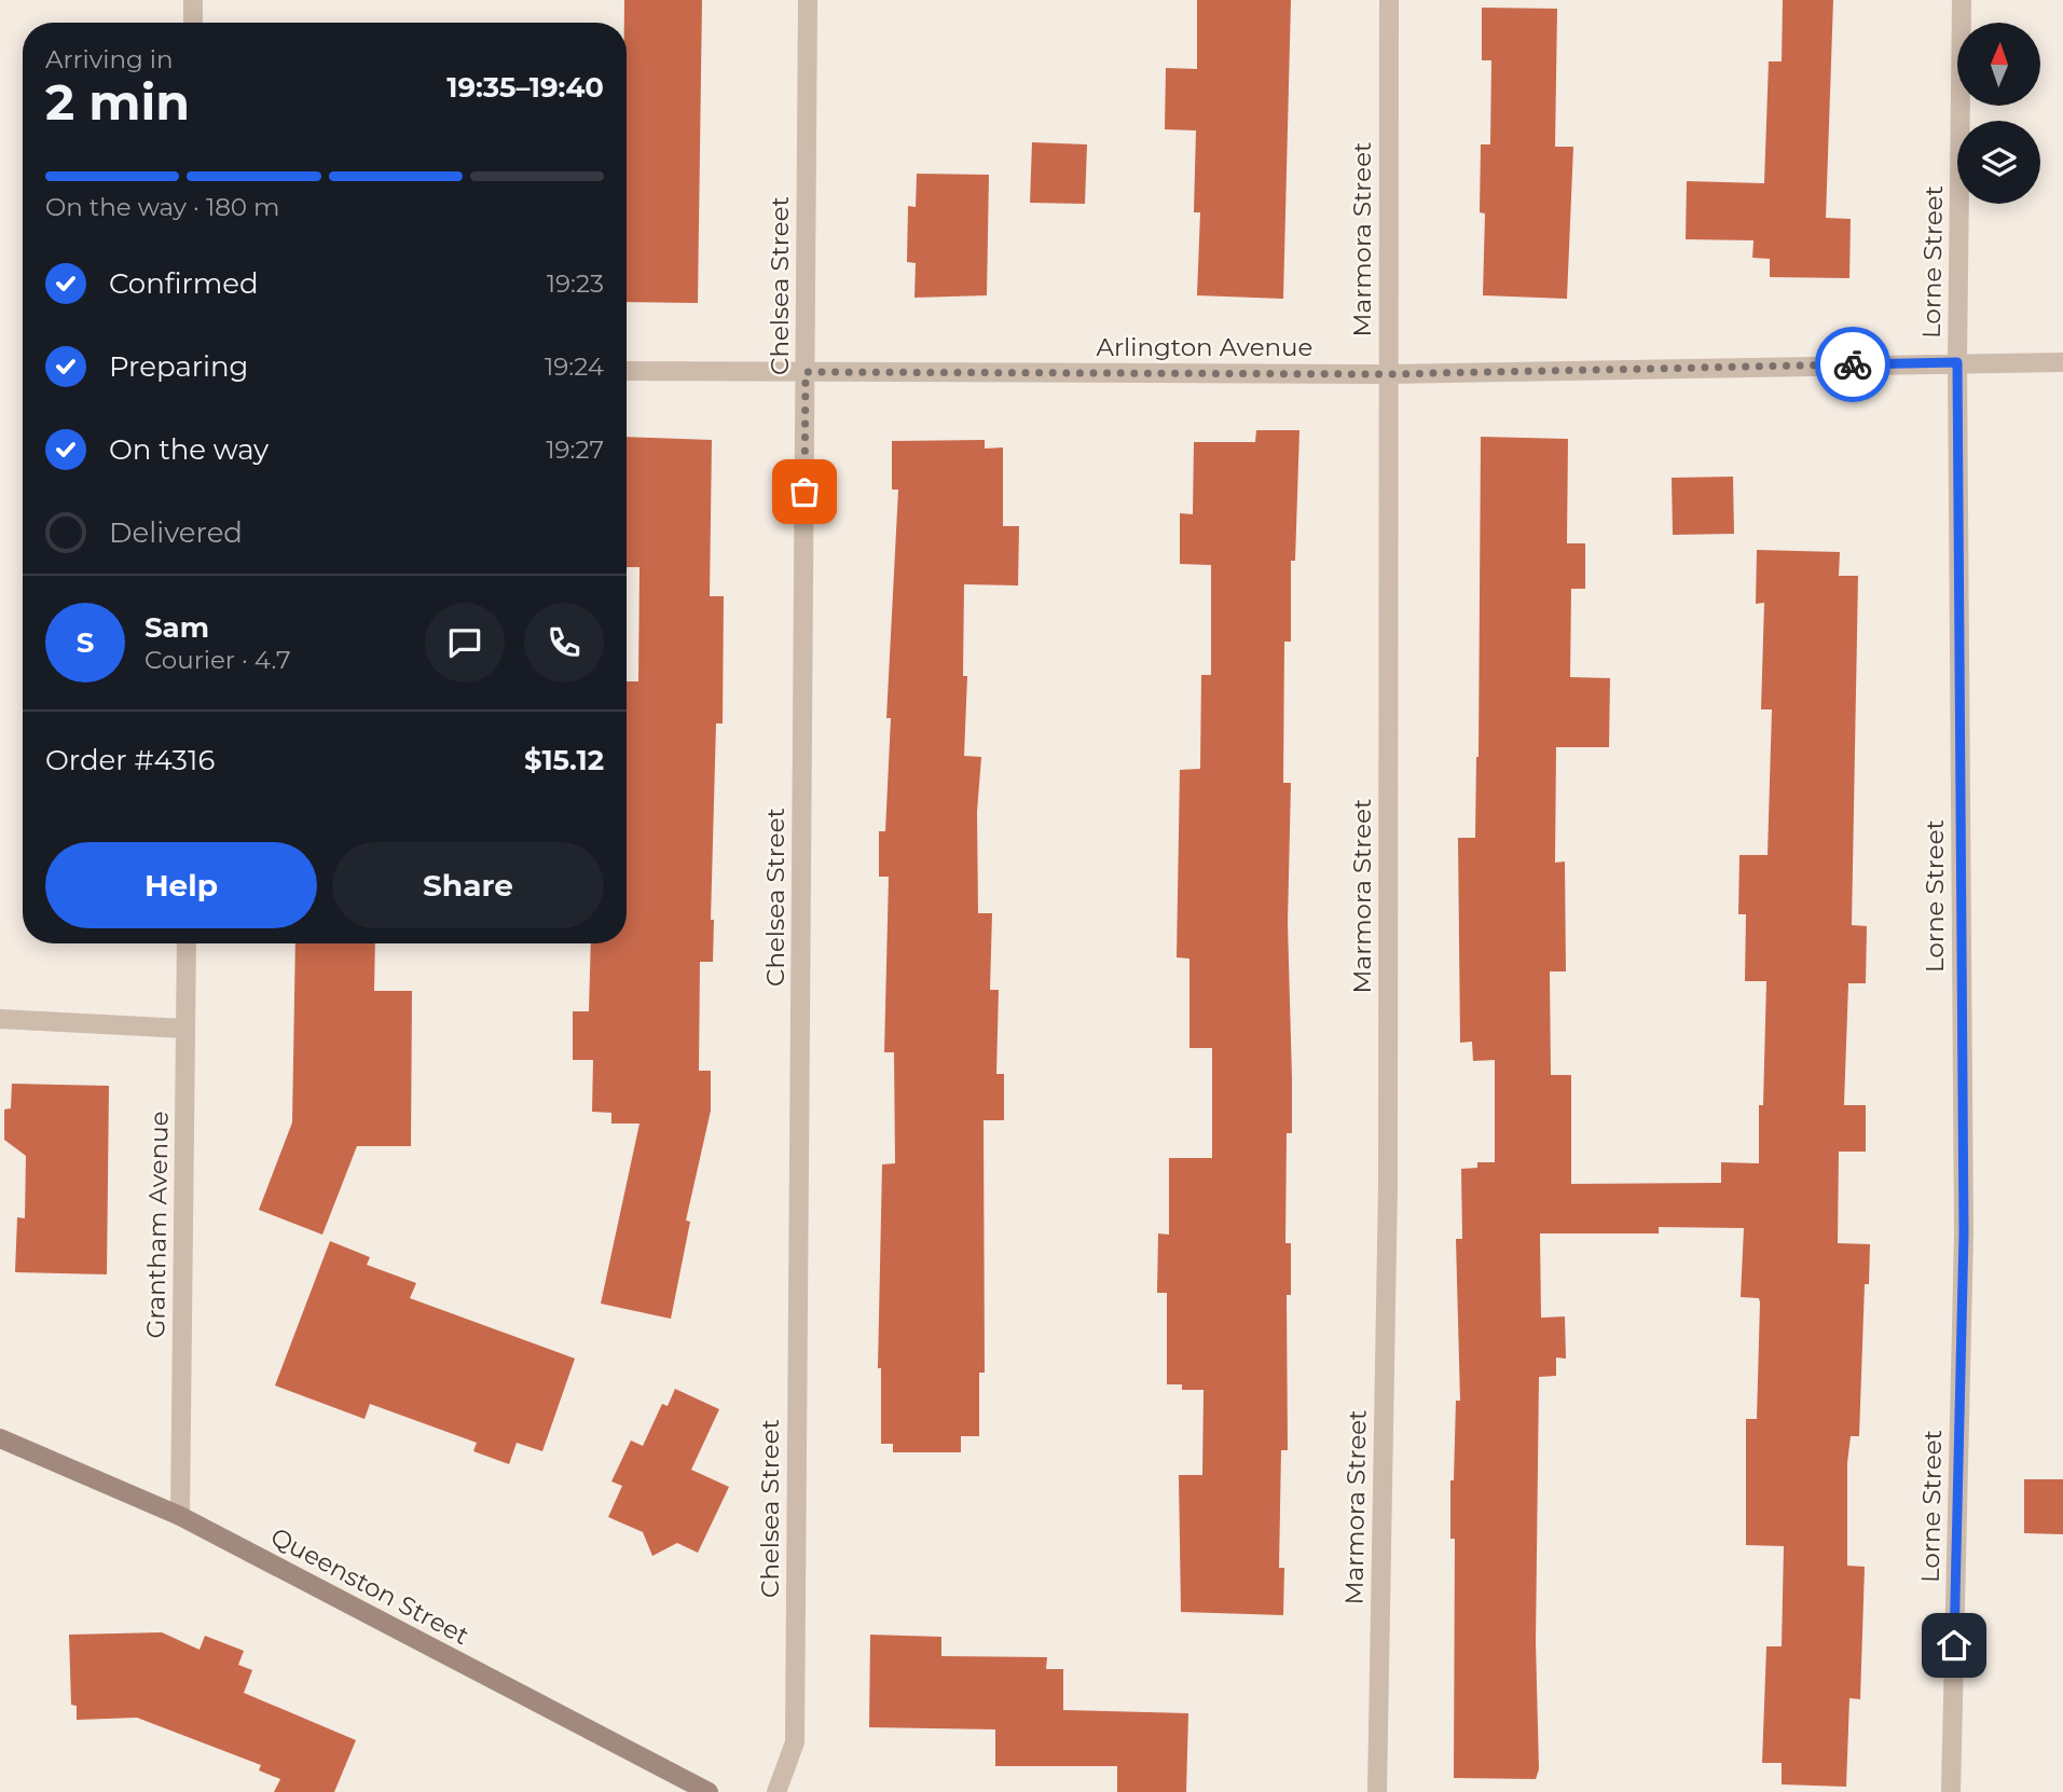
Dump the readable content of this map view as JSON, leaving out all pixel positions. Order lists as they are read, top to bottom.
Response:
{
  "streets": {
    "main road": ["Queenston Street"],
    "street": [
      "Marmora Street",
      "Lorne Street",
      "Chelsea Street",
      "Arlington Avenue",
      "Grantham Avenue"
    ]
  },
  "crossings": [
    ["Marmora Street", "Arlington Avenue"],
    ["Lorne Street", "Arlington Avenue"],
    ["Chelsea Street", "Arlington Avenue"],
    ["Grantham Avenue", "Queenston Street"]
  ],
  "north": "top",
  "page": {
    "heading": ["2 min", "Arriving in", "19:35–19:40"],
    "panel": [
      "Sam",
      "Courier · 4.7",
      "Order #4316",
      "$15.12"
    ],
    "bar": "On the way · 180 m",
    "list": [
      ["Confirmed", "19:23"],
      ["Preparing", "19:24"],
      ["On the way", "19:27"],
      "Delivered"
    ],
    "round": "S",
    "buttons": ["Help", "Share"]
  }
}
